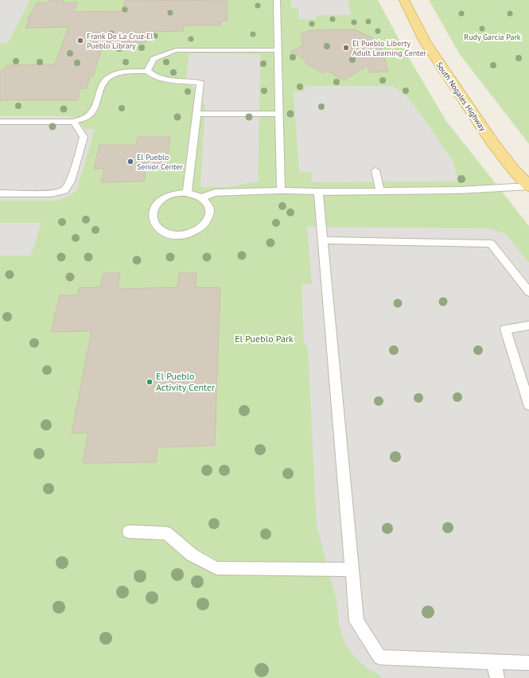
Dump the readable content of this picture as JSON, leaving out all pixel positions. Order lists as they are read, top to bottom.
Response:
{
  "streets": {
    "main road": ["South Nogales Highway"]
  },
  "parks": ["Rudy Garcia Park", "El Pueblo Park"],
  "places": [
    "Frank De La Cruz-El Pueblo Library",
    "El Pueblo Liberty Adult Learning Center",
    "El Pueblo Senior Center",
    "El Pueblo Activity Center"
  ]
}
